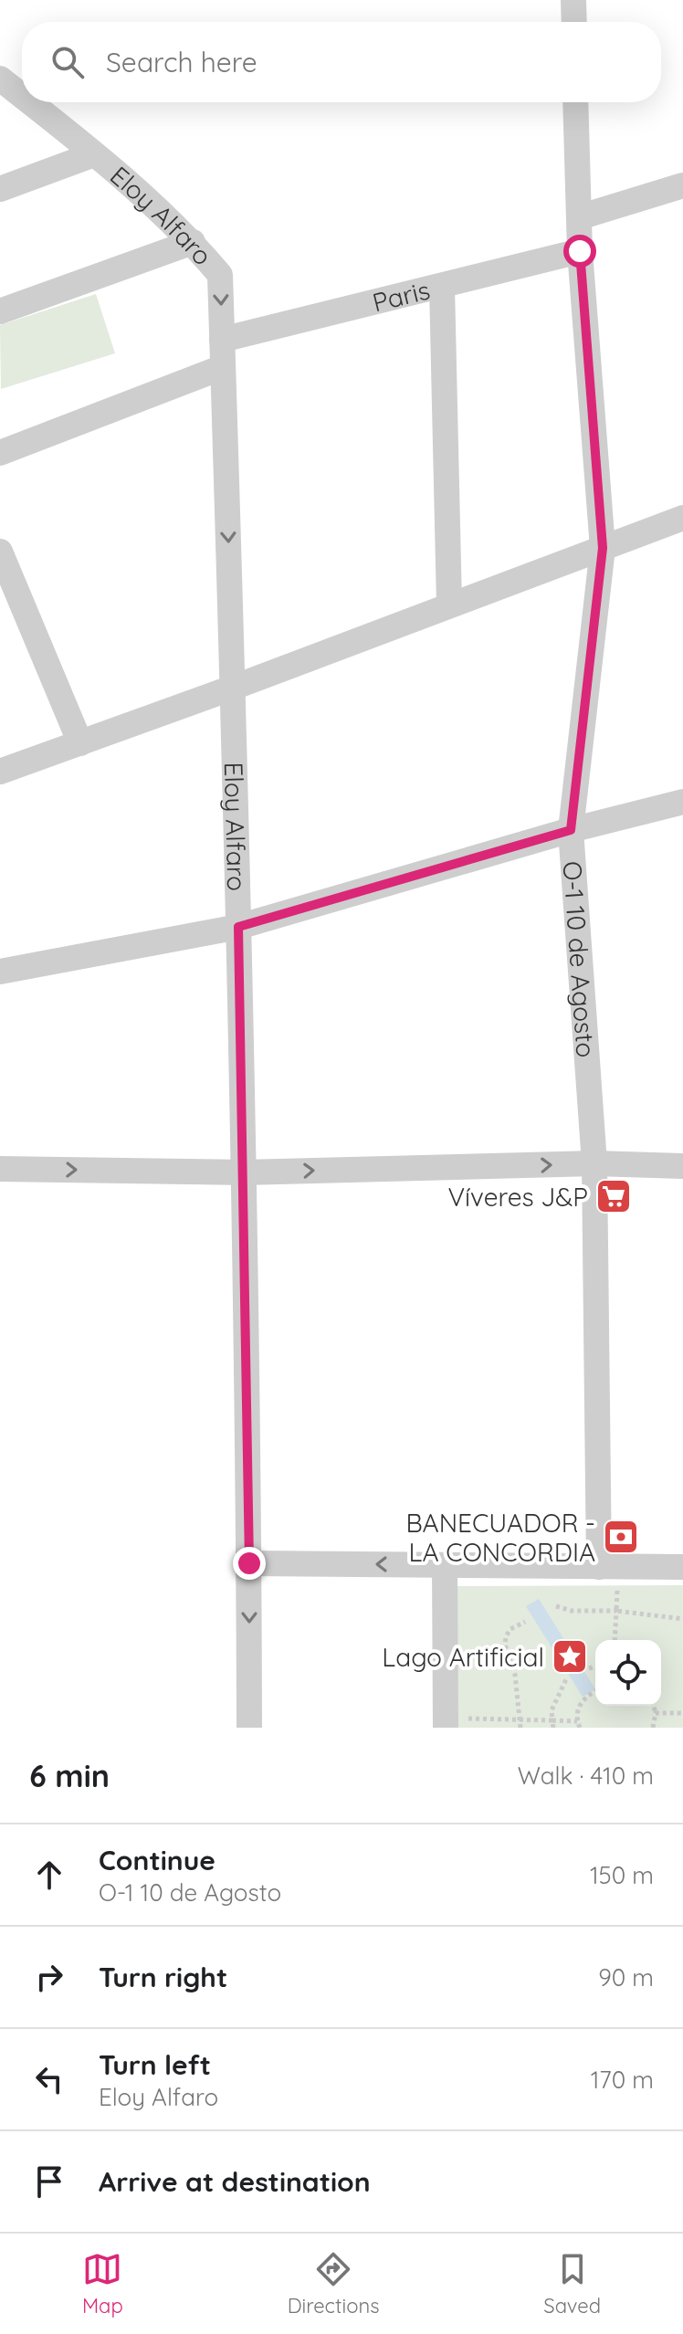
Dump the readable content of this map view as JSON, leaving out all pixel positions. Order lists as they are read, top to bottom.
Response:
{
  "streets": {
    "street": ["Eloy Alfaro", "Paris", "O-1 10 de Agosto"]
  },
  "crossings": [
    ["Eloy Alfaro", "Paris"],
    ["Paris", "O-1 10 de Agosto"]
  ],
  "places": {
    "supermarket": ["Víveres J&P"],
    "bank": ["BANECUADOR - LA CONCORDIA"],
    "place": ["Lago Artificial"]
  },
  "page": {
    "search": "Search here",
    "heading": ["6 min", "Walk · 410 m"],
    "list": [
      ["Continue", "O-1 10 de Agosto", "150 m"],
      ["Turn right", "90 m"],
      ["Turn left", "Eloy Alfaro", "170 m"],
      "Arrive at destination"
    ],
    "nav": ["Map", "Directions", "Saved"]
  }
}
